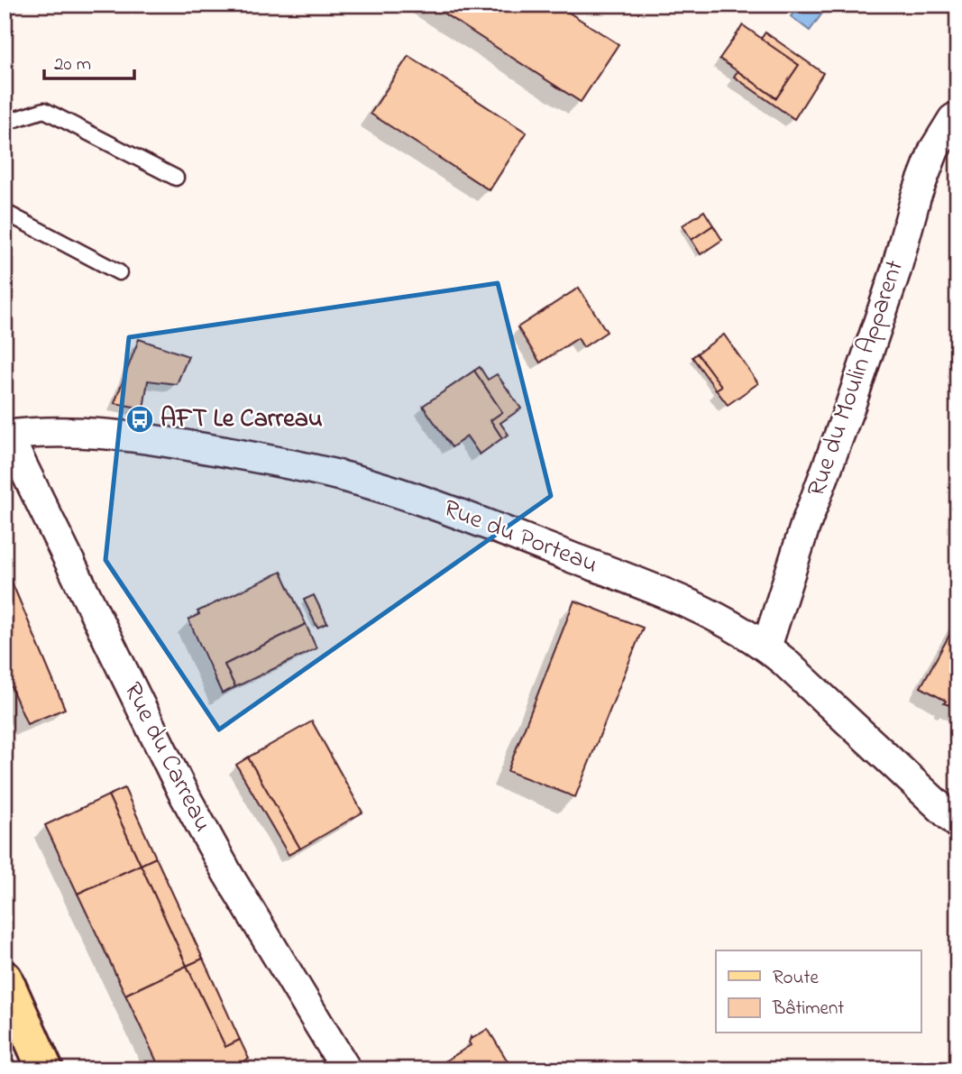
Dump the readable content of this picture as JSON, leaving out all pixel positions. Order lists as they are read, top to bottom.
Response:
{
  "streets": {
    "street": ["Rue du Moulin Apparent", "Rue du Porteau", "Rue du Carreau"]
  },
  "crossings": [
    ["Rue du Moulin Apparent", "Rue du Porteau"],
    ["Rue du Porteau", "Rue du Carreau"]
  ],
  "places": {
    "bus stop": ["AFT Le Carreau"]
  },
  "legend": ["Route", "Bâtiment"],
  "scale_bar": "20 m"
}
